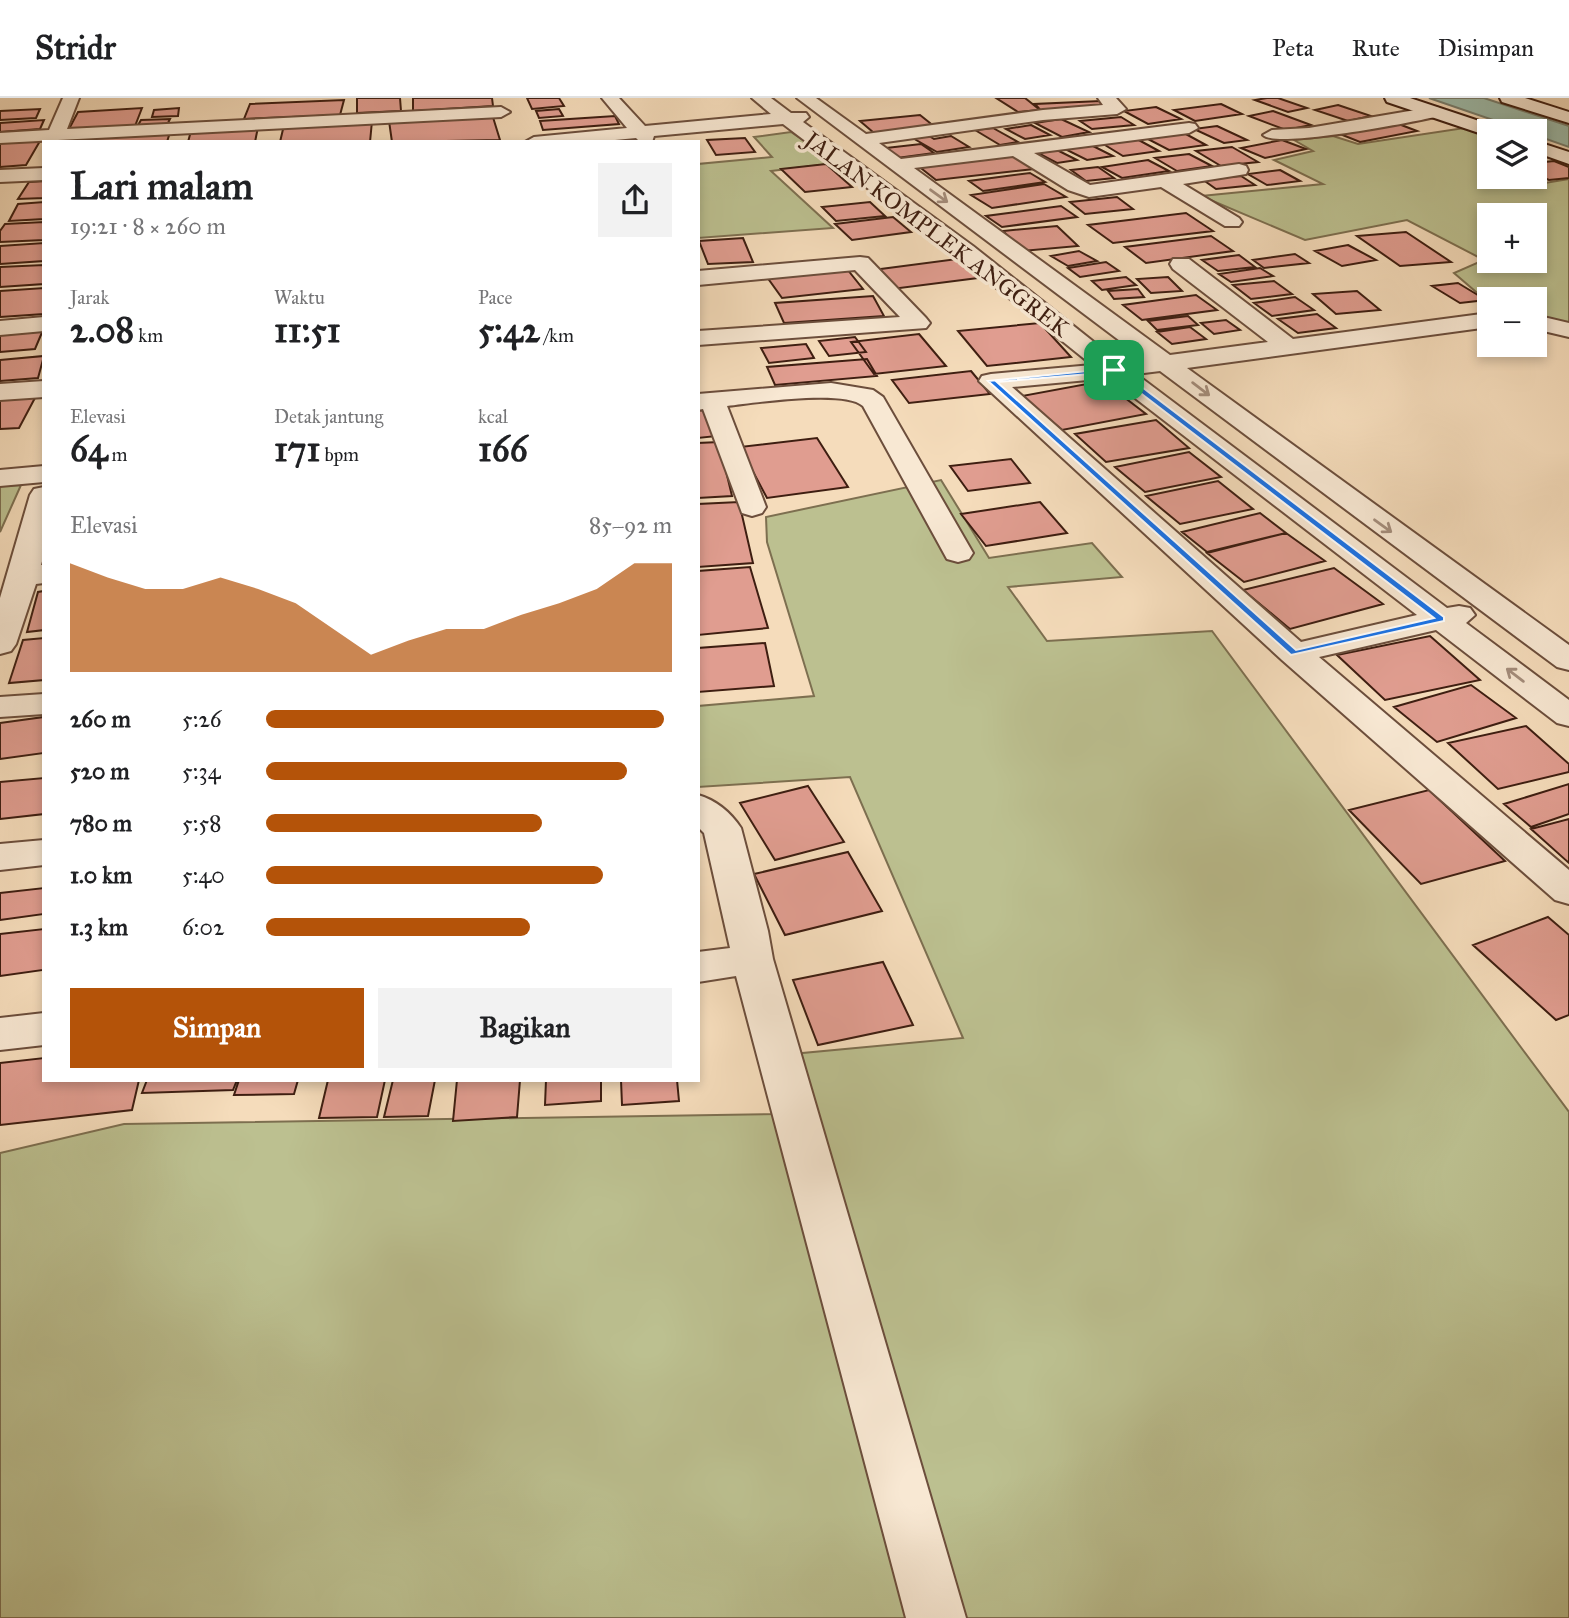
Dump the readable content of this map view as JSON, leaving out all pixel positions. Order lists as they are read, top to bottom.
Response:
{
  "streets": {
    "street": ["JALAN KOMPLEK ANGGREK"]
  },
  "page": {
    "header": "Stridr",
    "nav": ["Peta", "Rute", "Disimpan"],
    "map_buttons": ["+", "−"],
    "heading": ["Lari malam", "19:21 · 8 × 260 m"],
    "stats": [
      ["Jarak", "2.08 km"],
      ["Waktu", "11:51"],
      ["Pace", "5:42 /km"],
      ["Elevasi", "64 m"],
      ["Detak jantung", "171 bpm"],
      ["kcal", "166"]
    ],
    "chart": ["Elevasi", "85–92 m"],
    "list": [
      {
        "name": "260 m",
        "note": "5:26"
      },
      {
        "name": "520 m",
        "note": "5:34"
      },
      {
        "name": "780 m",
        "note": "5:58"
      },
      {
        "name": "1.0 km",
        "note": "5:40"
      },
      {
        "name": "1.3 km",
        "note": "6:02"
      }
    ],
    "buttons": ["Simpan", "Bagikan"]
  }
}
